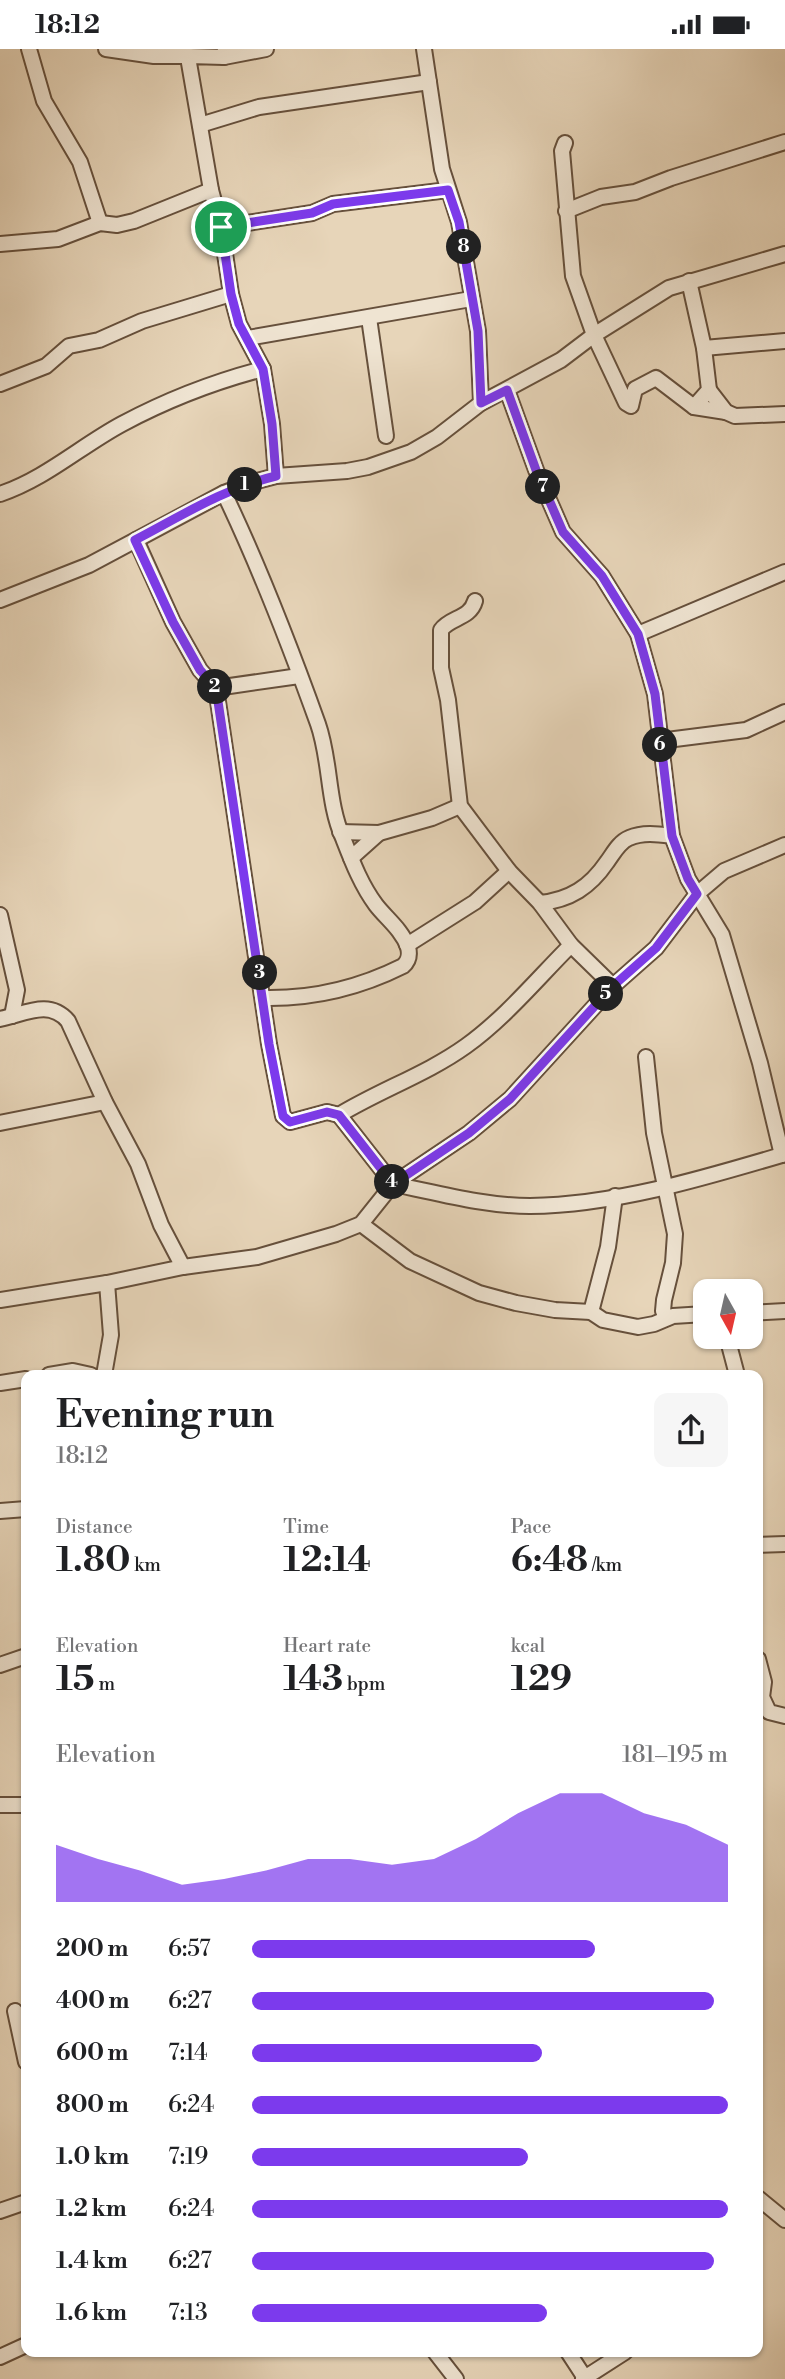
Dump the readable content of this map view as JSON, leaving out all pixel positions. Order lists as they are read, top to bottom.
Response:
{
  "north": "bottom",
  "page": {
    "status": "18:12",
    "pins": [
      "8",
      "1",
      "7",
      "2",
      "6",
      "3",
      "5",
      "4"
    ],
    "heading": ["Evening run", "18:12"],
    "stats": [
      ["Distance", "1.80 km"],
      ["Time", "12:14"],
      ["Pace", "6:48 /km"],
      ["Elevation", "15 m"],
      ["Heart rate", "143 bpm"],
      ["kcal", "129"]
    ],
    "chart": ["Elevation", "181–195 m"],
    "list": [
      {
        "name": "200 m",
        "note": "6:57"
      },
      {
        "name": "400 m",
        "note": "6:27"
      },
      {
        "name": "600 m",
        "note": "7:14"
      },
      {
        "name": "800 m",
        "note": "6:24"
      },
      {
        "name": "1.0 km",
        "note": "7:19"
      },
      {
        "name": "1.2 km",
        "note": "6:24"
      },
      {
        "name": "1.4 km",
        "note": "6:27"
      },
      {
        "name": "1.6 km",
        "note": "7:13"
      }
    ]
  }
}
